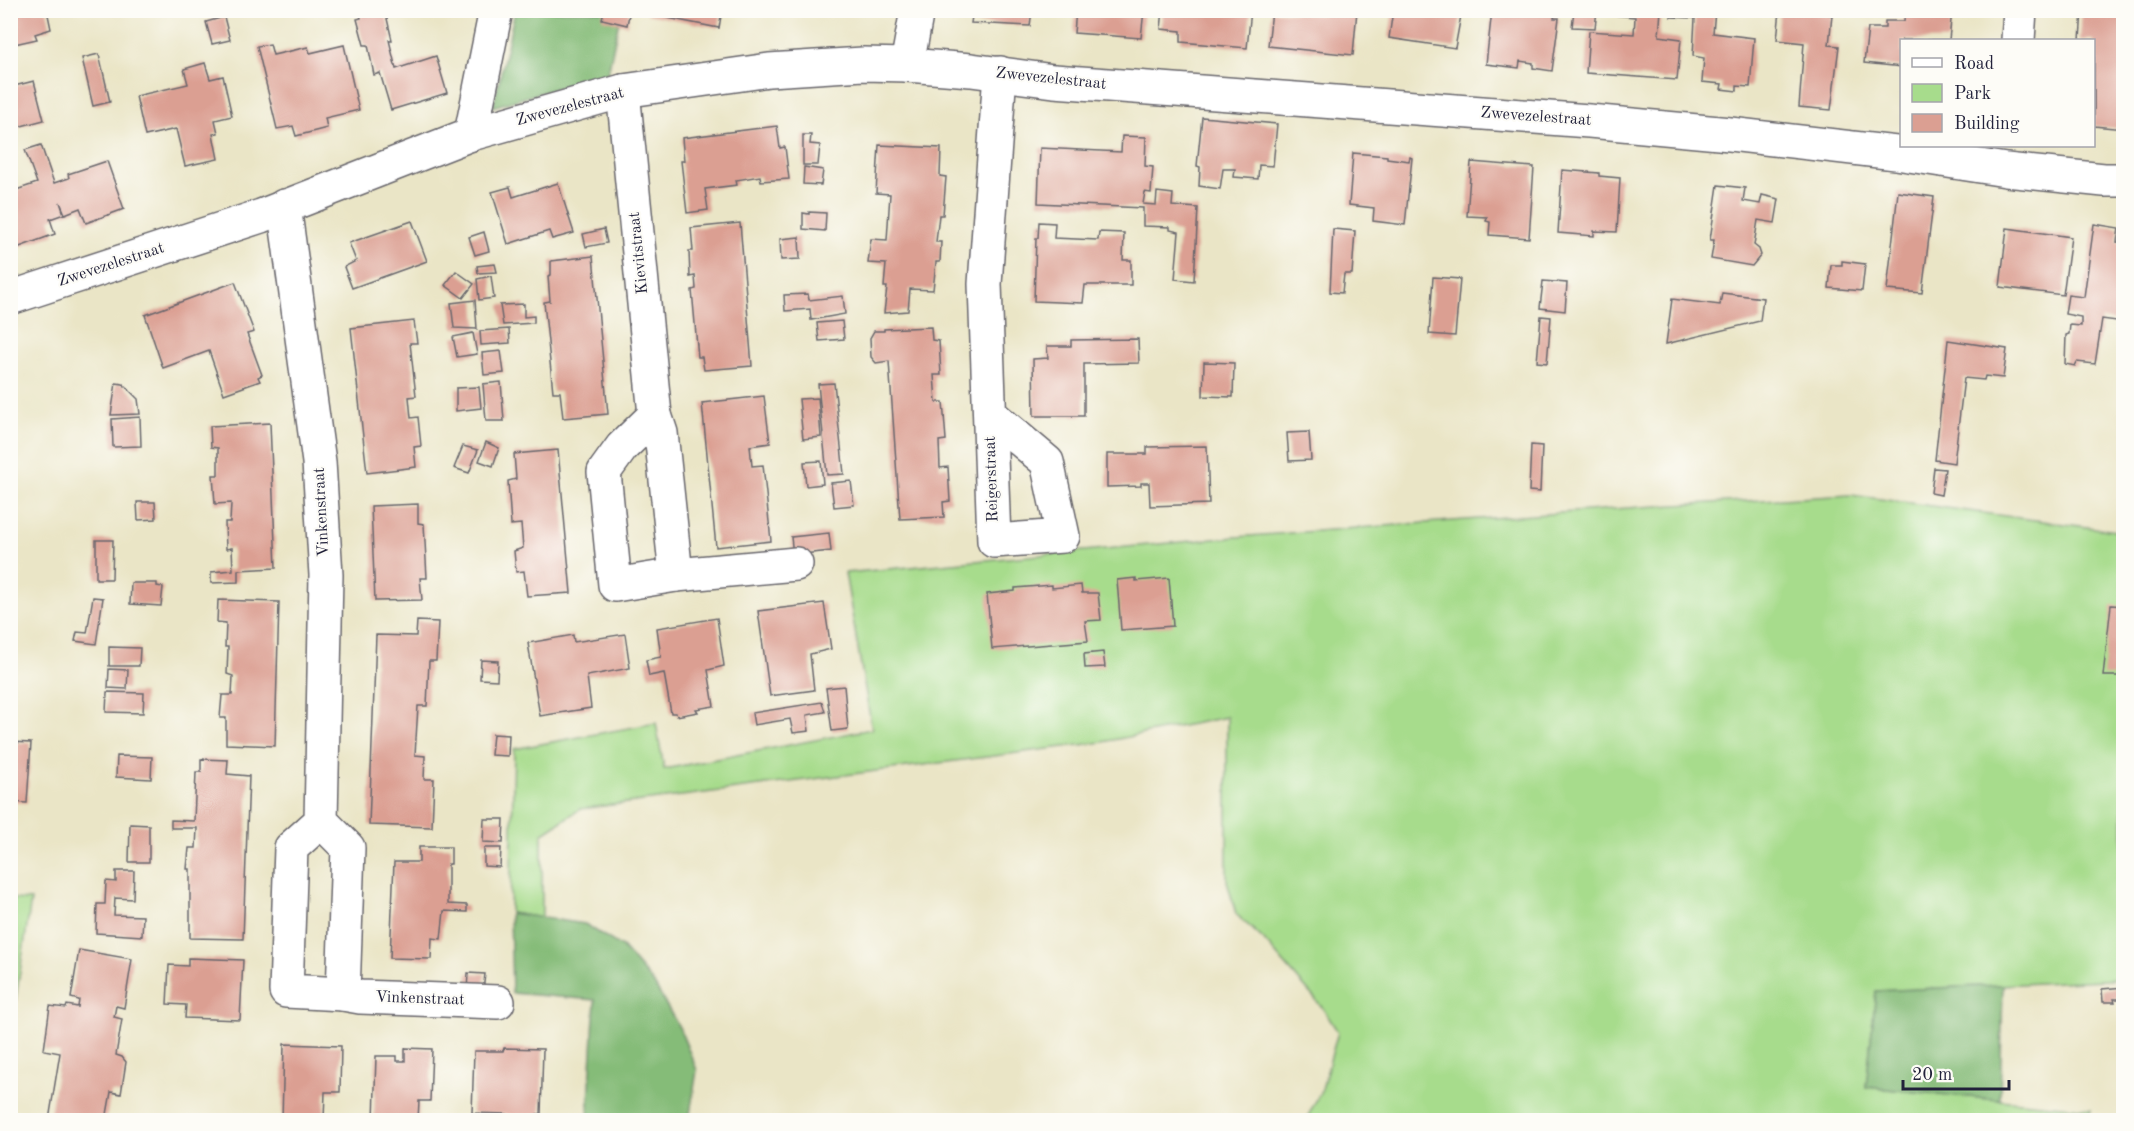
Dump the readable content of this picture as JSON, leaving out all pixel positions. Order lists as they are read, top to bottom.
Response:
{
  "streets": {
    "street": [
      "Zwevezelestraat",
      "Kievitstraat",
      "Reigerstraat",
      "Vinkenstraat"
    ]
  },
  "crossings": [
    ["Zwevezelestraat", "Kievitstraat"],
    ["Zwevezelestraat", "Reigerstraat"],
    ["Zwevezelestraat", "Vinkenstraat"]
  ],
  "legend": ["Road", "Park", "Building"],
  "scale_bar": "20 m"
}
